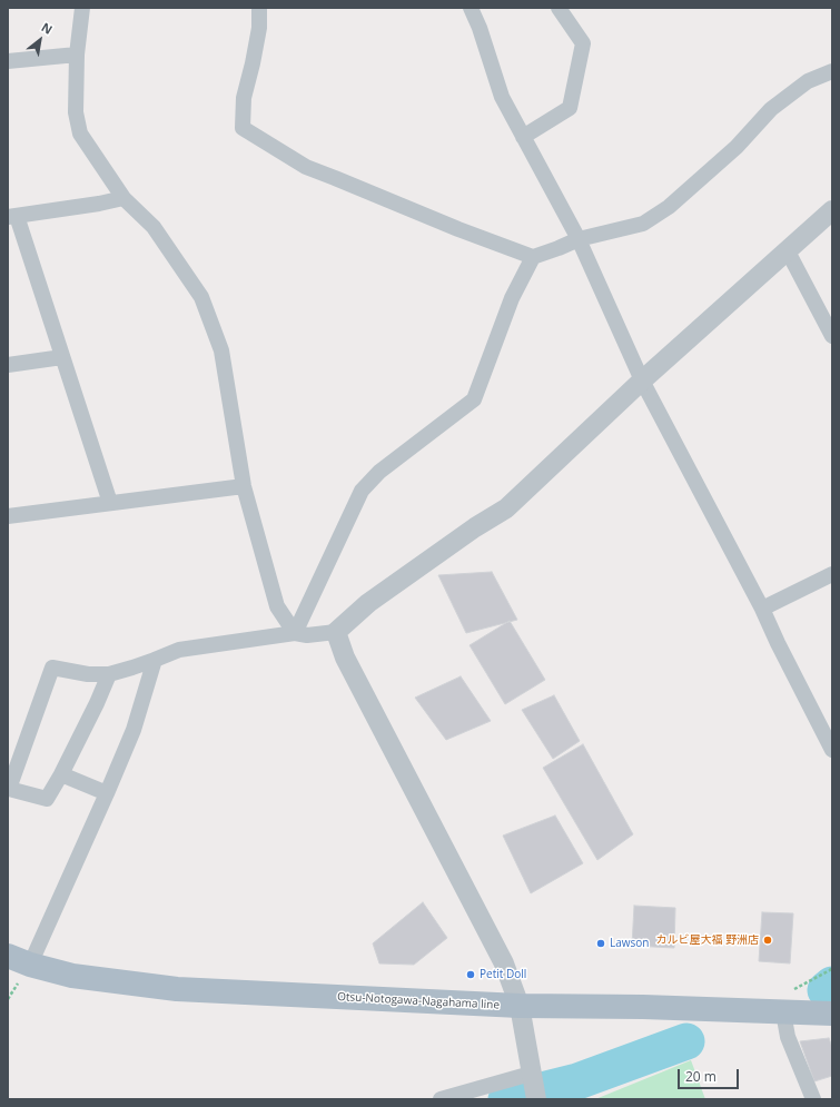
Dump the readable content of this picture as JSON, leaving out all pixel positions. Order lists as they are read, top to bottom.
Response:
{
  "streets": {
    "main road": ["Otsu-Notogawa-Nagahama line"]
  },
  "places": ["カルビ屋大福 野洲店", "Lawson", "Petit Doll"],
  "scale_bar": "20 m",
  "north": "top right"
}
